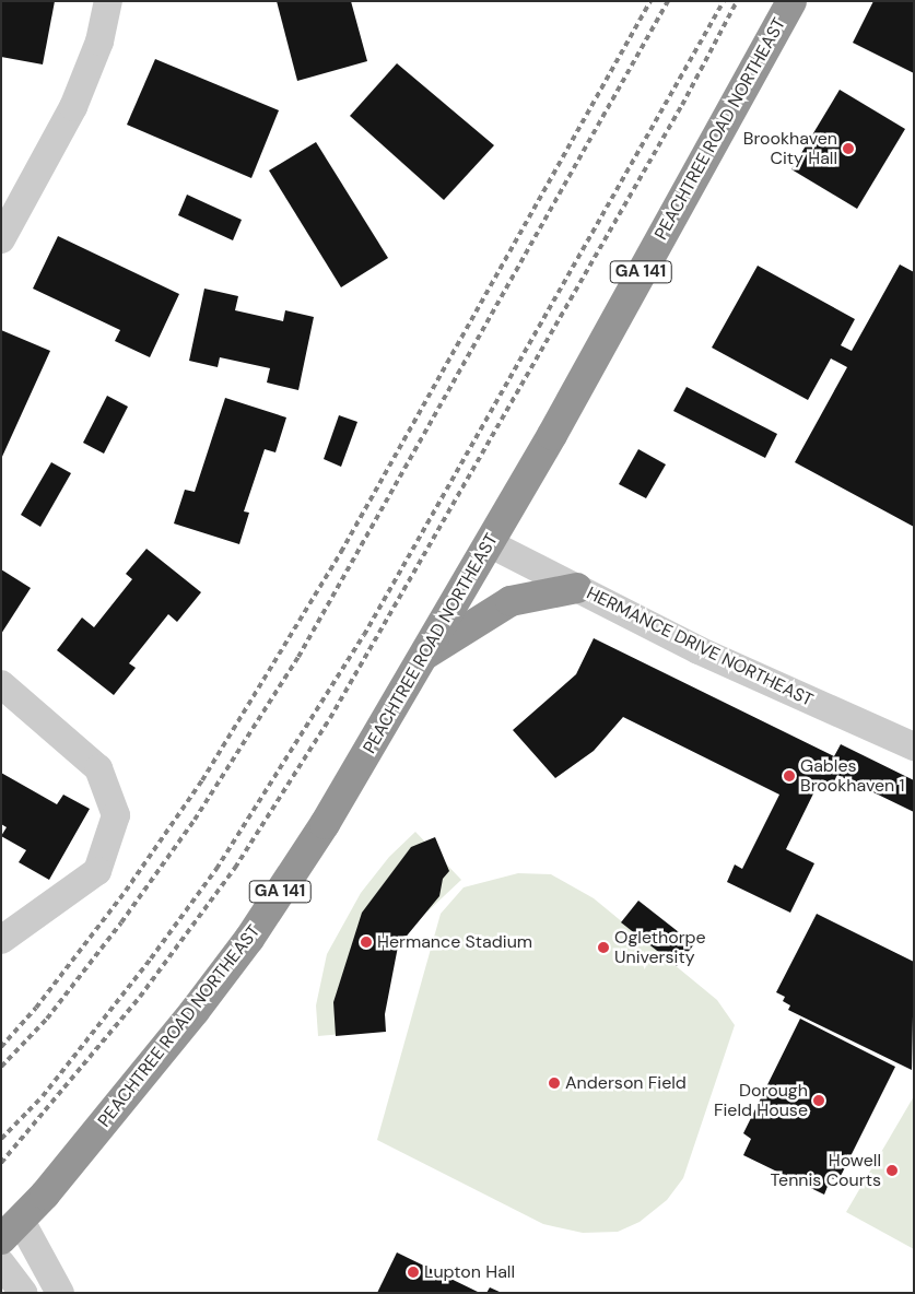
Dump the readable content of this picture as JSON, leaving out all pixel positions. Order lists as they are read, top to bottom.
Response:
{
  "streets": {
    "highway": ["PEACHTREE ROAD NORTHEAST", "GA 141"],
    "street": ["HERMANCE DRIVE NORTHEAST"]
  },
  "crossings": [
    ["PEACHTREE ROAD NORTHEAST", "HERMANCE DRIVE NORTHEAST"]
  ],
  "places": [
    "Brookhaven City Hall",
    "Gables Brookhaven 1",
    "Hermance Stadium",
    "Oglethorpe University",
    "Anderson Field",
    "Dorough Field House",
    "Howell Tennis Courts",
    "Lupton Hall"
  ]
}
